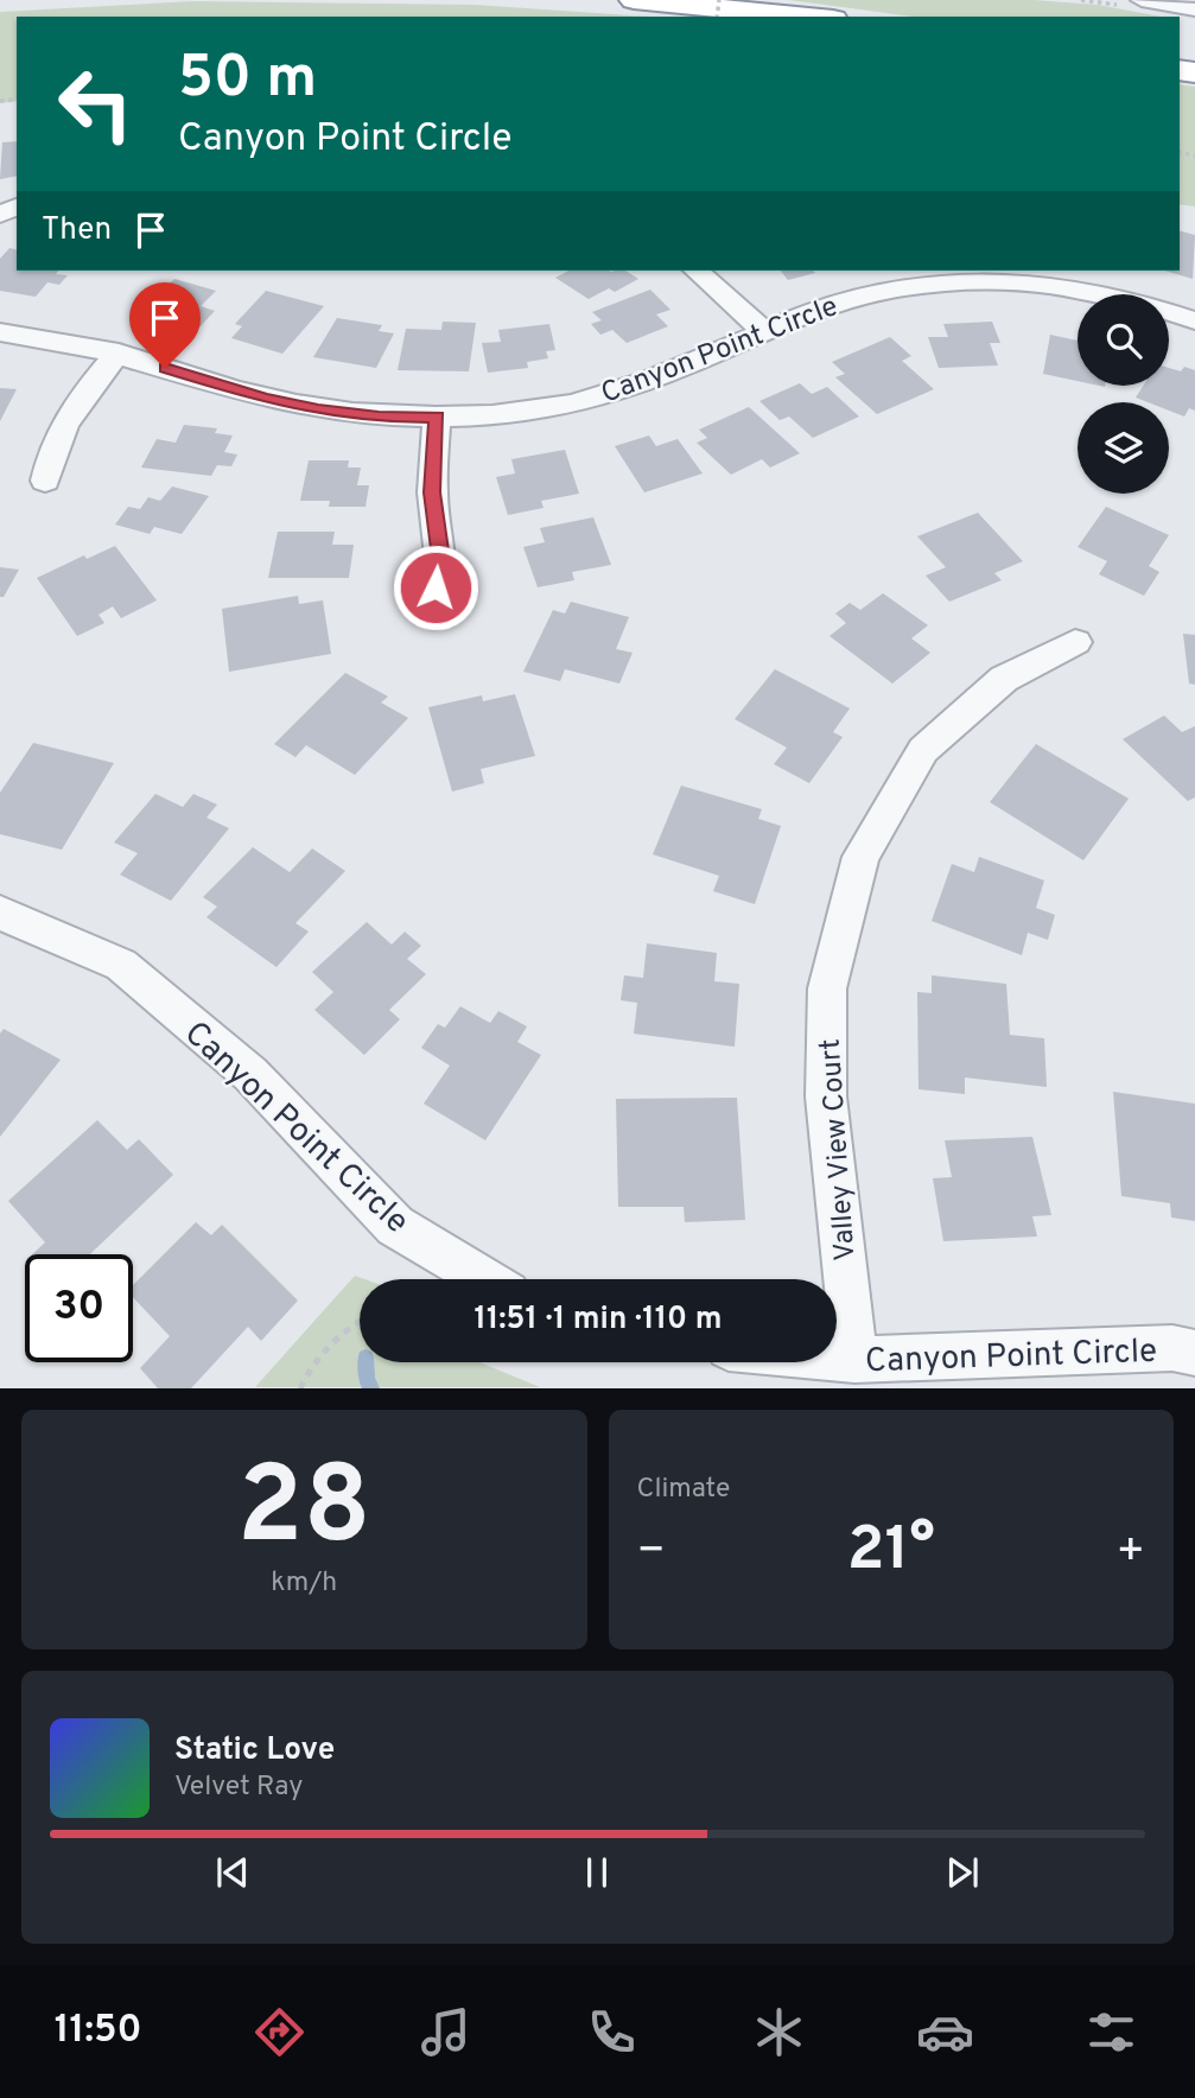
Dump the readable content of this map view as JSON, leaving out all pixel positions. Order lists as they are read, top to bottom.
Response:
{
  "streets": {
    "street": ["Canyon Point Circle", "Valley View Court"]
  },
  "crossings": [
    ["Canyon Point Circle", "Valley View Court"]
  ],
  "page": {
    "turn": ["50 m", "Canyon Point Circle"],
    "then": "Then",
    "limit": "30",
    "trip": "11:51 · 1 min · 110 m",
    "tile": [
      ["28", "km/h"],
      "Climate"
    ],
    "heat": ["−", "21°", "+"],
    "song": ["Static Love", "Velvet Ray"],
    "tabs": "11:50"
  }
}
